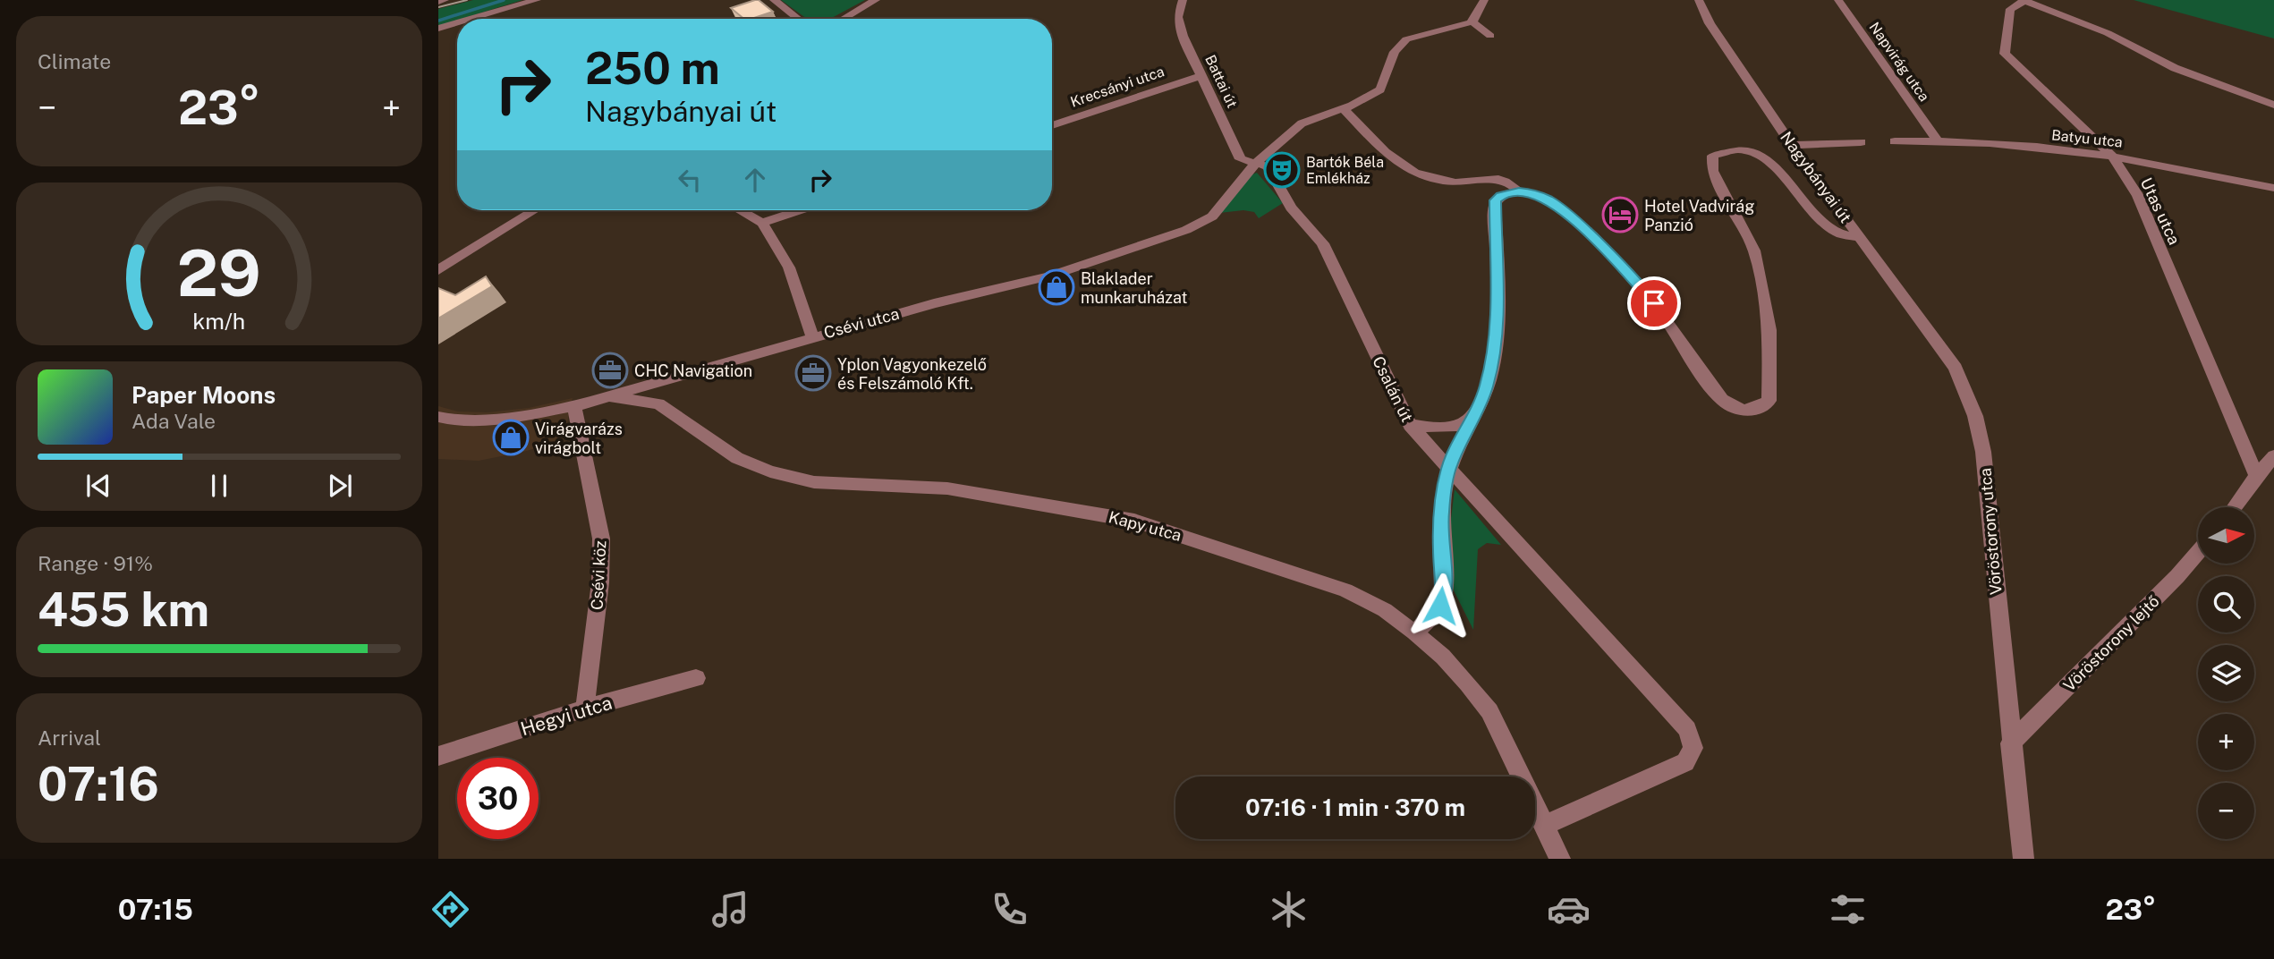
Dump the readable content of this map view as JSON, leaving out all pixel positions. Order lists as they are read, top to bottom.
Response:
{
  "streets": {
    "street": [
      "Napvirág utca",
      "Battai út",
      "Krecsányi utca",
      "Batyu utca",
      "Nagybányai út",
      "Utas utca",
      "Csévi utca",
      "Csalán út",
      "Kapy utca",
      "Vöröstorony utca",
      "Csévi köz",
      "Vöröstorony lejtő",
      "Hegyi utca"
    ]
  },
  "crossings": [
    ["Napvirág utca", "Batyu utca"],
    ["Battai út", "Krecsányi utca"],
    ["Battai út", "Csévi utca"],
    ["Battai út", "Csalán út"],
    ["Batyu utca", "Utas utca"],
    ["Nagybányai út", "Vöröstorony utca"],
    ["Csévi utca", "Csalán út"],
    ["Csévi utca", "Kapy utca"],
    ["Csévi utca", "Csévi köz"],
    ["Csalán út", "Kapy utca"],
    ["Vöröstorony utca", "Vöröstorony lejtő"],
    ["Csévi köz", "Hegyi utca"]
  ],
  "places": {
    "theatre": ["Bartók Béla Emlékház"],
    "hotel": ["Hotel Vadvirág Panzió"],
    "shop": ["Blaklader munkaruházat", "Virágvarázs virágbolt"],
    "office": ["CHC Navigation", "Yplon Vagyonkezelő és Felszámoló Kft."]
  },
  "north": "right",
  "page": {
    "tile": [
      "Climate",
      ["Range · 91%", "455 km"],
      ["Arrival", "07:16"]
    ],
    "turn": ["250 m", "Nagybányai út"],
    "heat": ["−", "23°", "+"],
    "song": ["Paper Moons", "Ada Vale"],
    "map_buttons": ["+", "−"],
    "limit": "30",
    "trip": "07:16 · 1 min · 370 m",
    "tabs": ["07:15", "23°"],
    "gauge": ["29", "km/h"]
  }
}
